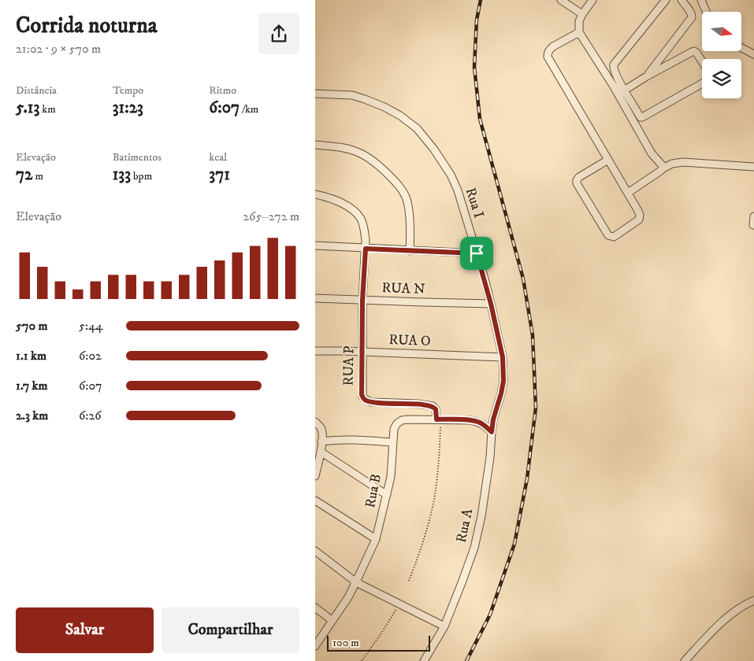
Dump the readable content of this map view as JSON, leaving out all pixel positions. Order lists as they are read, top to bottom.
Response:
{
  "streets": {
    "street": [
      "Rua I",
      "RUA N",
      "RUA O",
      "RUA P",
      "Rua B",
      "Rua A"
    ]
  },
  "crossings": [
    ["Rua I", "RUA N"],
    ["Rua I", "RUA O"],
    ["Rua I", "Rua B"],
    ["Rua I", "Rua A"],
    ["RUA N", "RUA P"],
    ["RUA O", "RUA P"],
    ["RUA P", "Rua B"],
    ["Rua B", "Rua A"]
  ],
  "scale_bar": "100 m",
  "north": "right",
  "page": {
    "heading": ["Corrida noturna", "21:02 · 9 × 570 m"],
    "stats": [
      ["Distância", "5.13 km"],
      ["Tempo", "31:23"],
      ["Ritmo", "6:07 /km"],
      ["Elevação", "72 m"],
      ["Batimentos", "133 bpm"],
      ["kcal", "371"]
    ],
    "chart": ["Elevação", "265–272 m"],
    "list": [
      {
        "name": "570 m",
        "note": "5:44"
      },
      {
        "name": "1.1 km",
        "note": "6:02"
      },
      {
        "name": "1.7 km",
        "note": "6:07"
      },
      {
        "name": "2.3 km",
        "note": "6:26"
      }
    ],
    "buttons": ["Salvar", "Compartilhar"],
    "scale": "100 m"
  }
}
